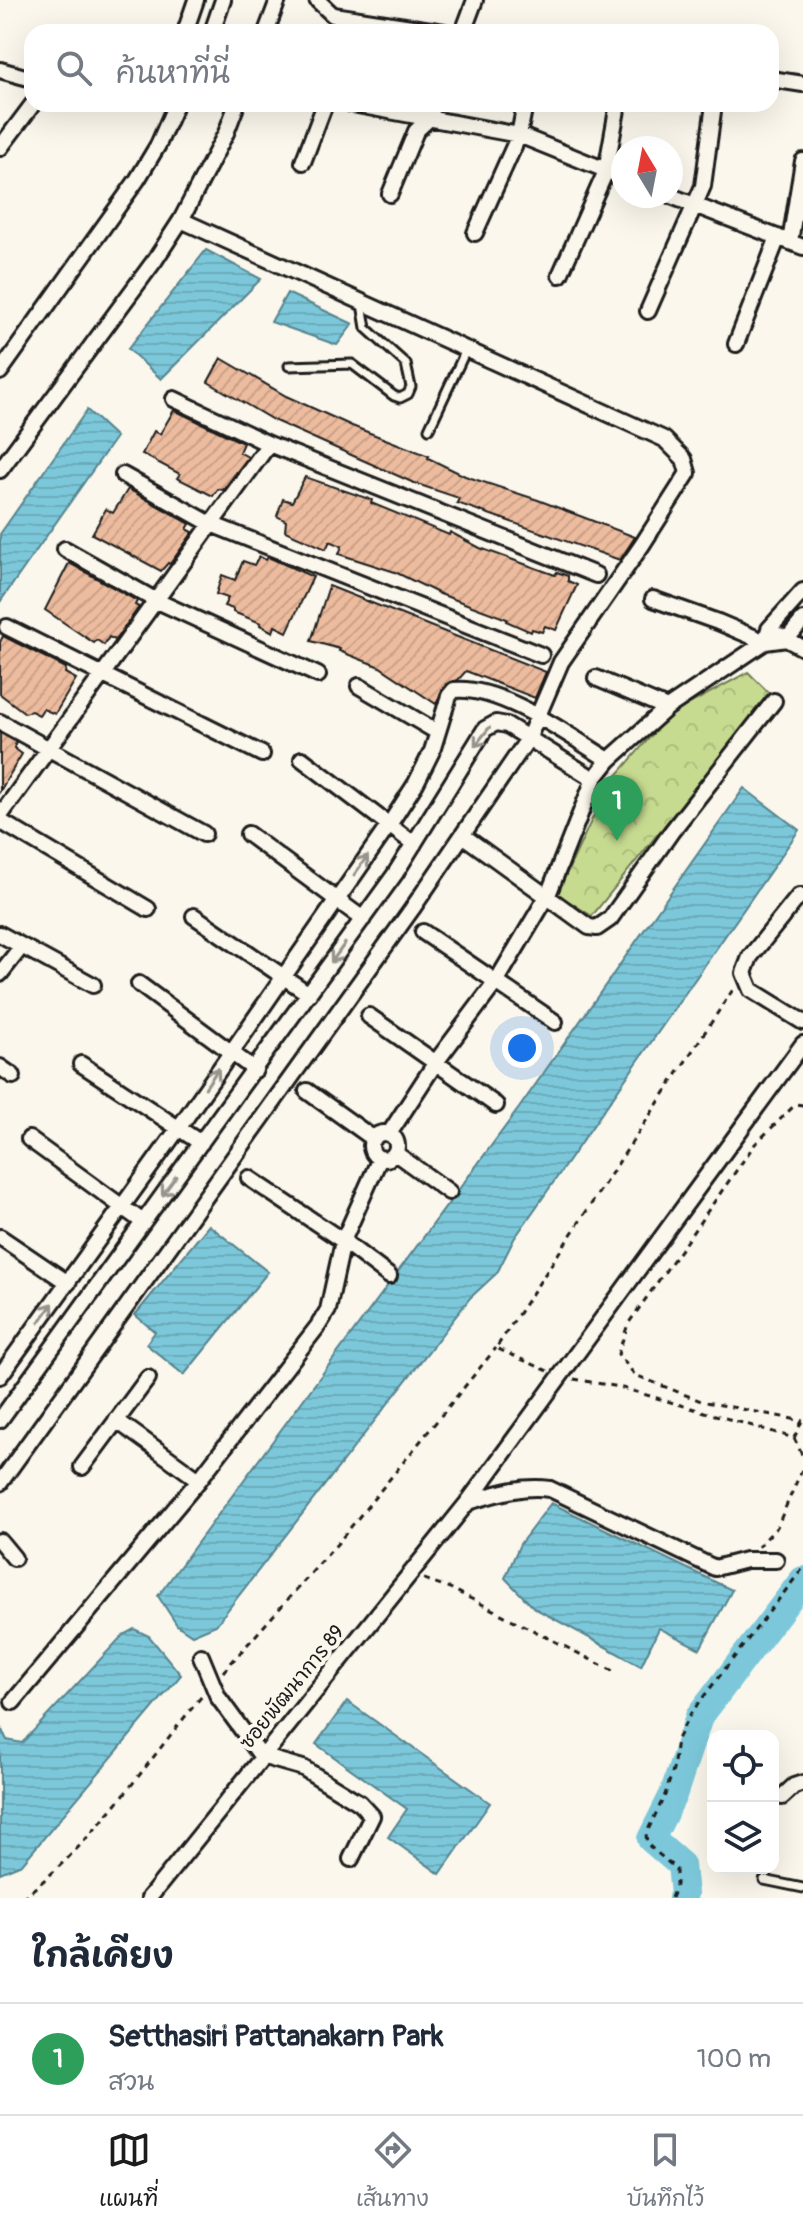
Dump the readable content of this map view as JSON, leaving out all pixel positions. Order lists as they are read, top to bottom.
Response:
{
  "streets": {
    "street": ["ซอยพัฒนาการ 89"]
  },
  "north": "top",
  "page": {
    "search": "ค้นหาที่นี่",
    "pins": "1",
    "heading": "ใกล้เคียง",
    "list": [
      {
        "mark": "1",
        "name": "Setthasiri Pattanakarn Park",
        "note": "สวน",
        "value": "100 m"
      }
    ],
    "nav": ["แผนที่", "เส้นทาง", "บันทึกไว้"]
  }
}
